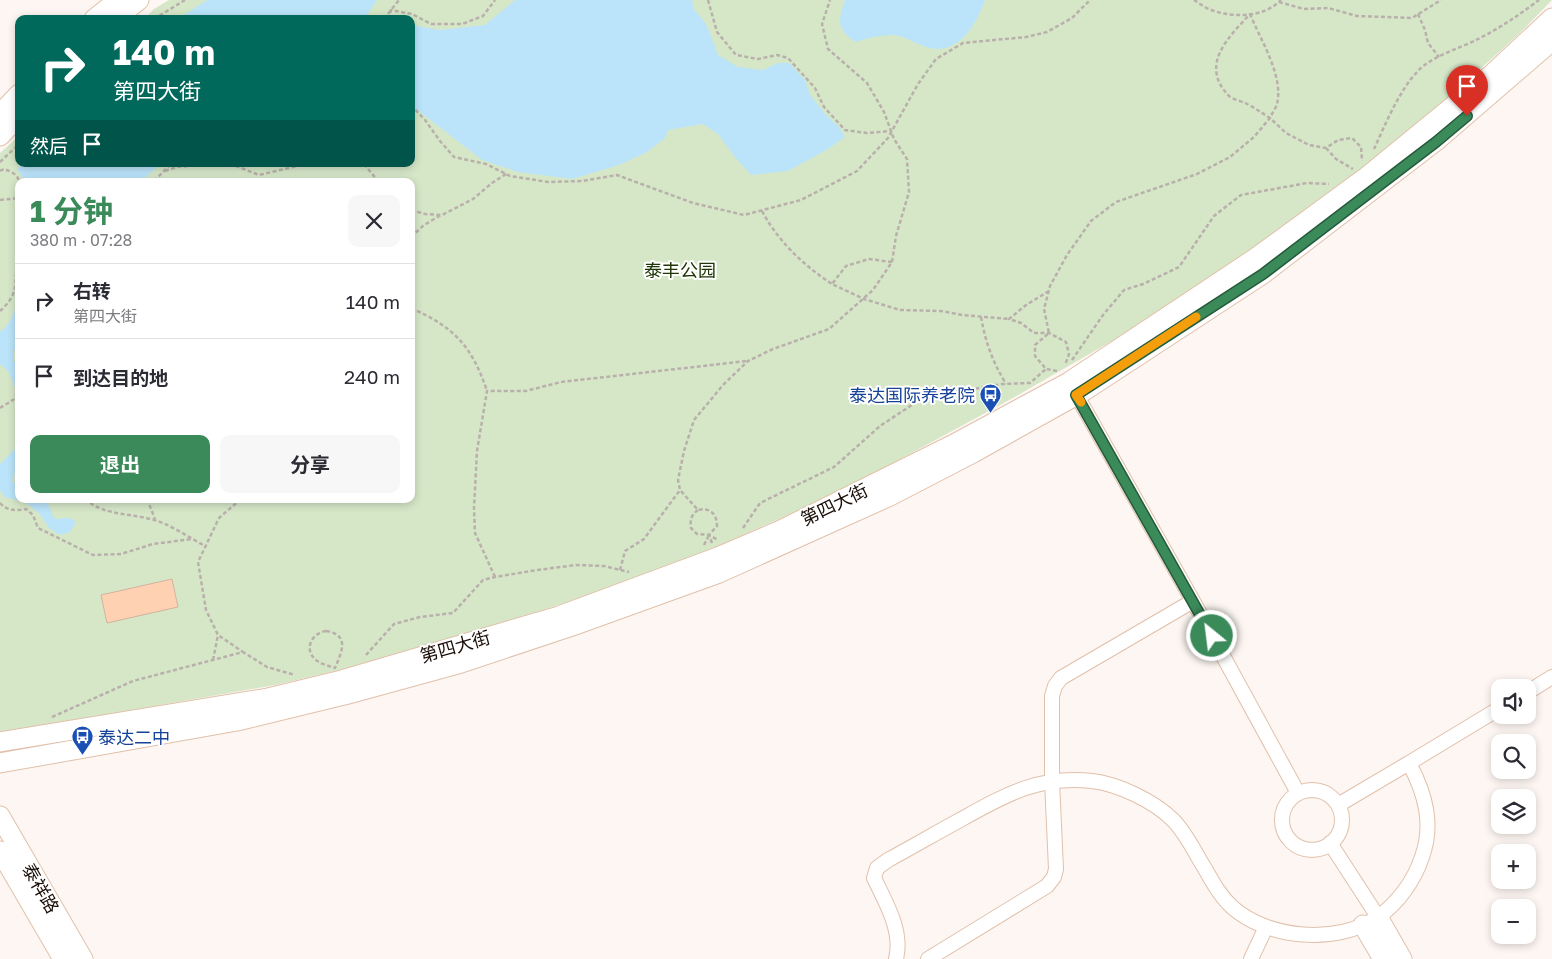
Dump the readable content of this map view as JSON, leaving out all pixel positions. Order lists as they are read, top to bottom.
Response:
{
  "streets": {
    "street": ["第四大街", "泰祥路"]
  },
  "parks": ["泰丰公园"],
  "places": {
    "bus stop": ["泰达国际养老院", "泰达二中"]
  },
  "page": {
    "turn": ["140 m", "第四大街"],
    "then": "然后",
    "heading": ["1 分钟", "380 m · 07:28"],
    "list": [
      {
        "name": "右转",
        "note": "第四大街",
        "value": "140 m"
      },
      {
        "name": "到达目的地",
        "value": "240 m"
      }
    ],
    "buttons": ["退出", "分享"],
    "map_buttons": ["+", "−"]
  }
}
